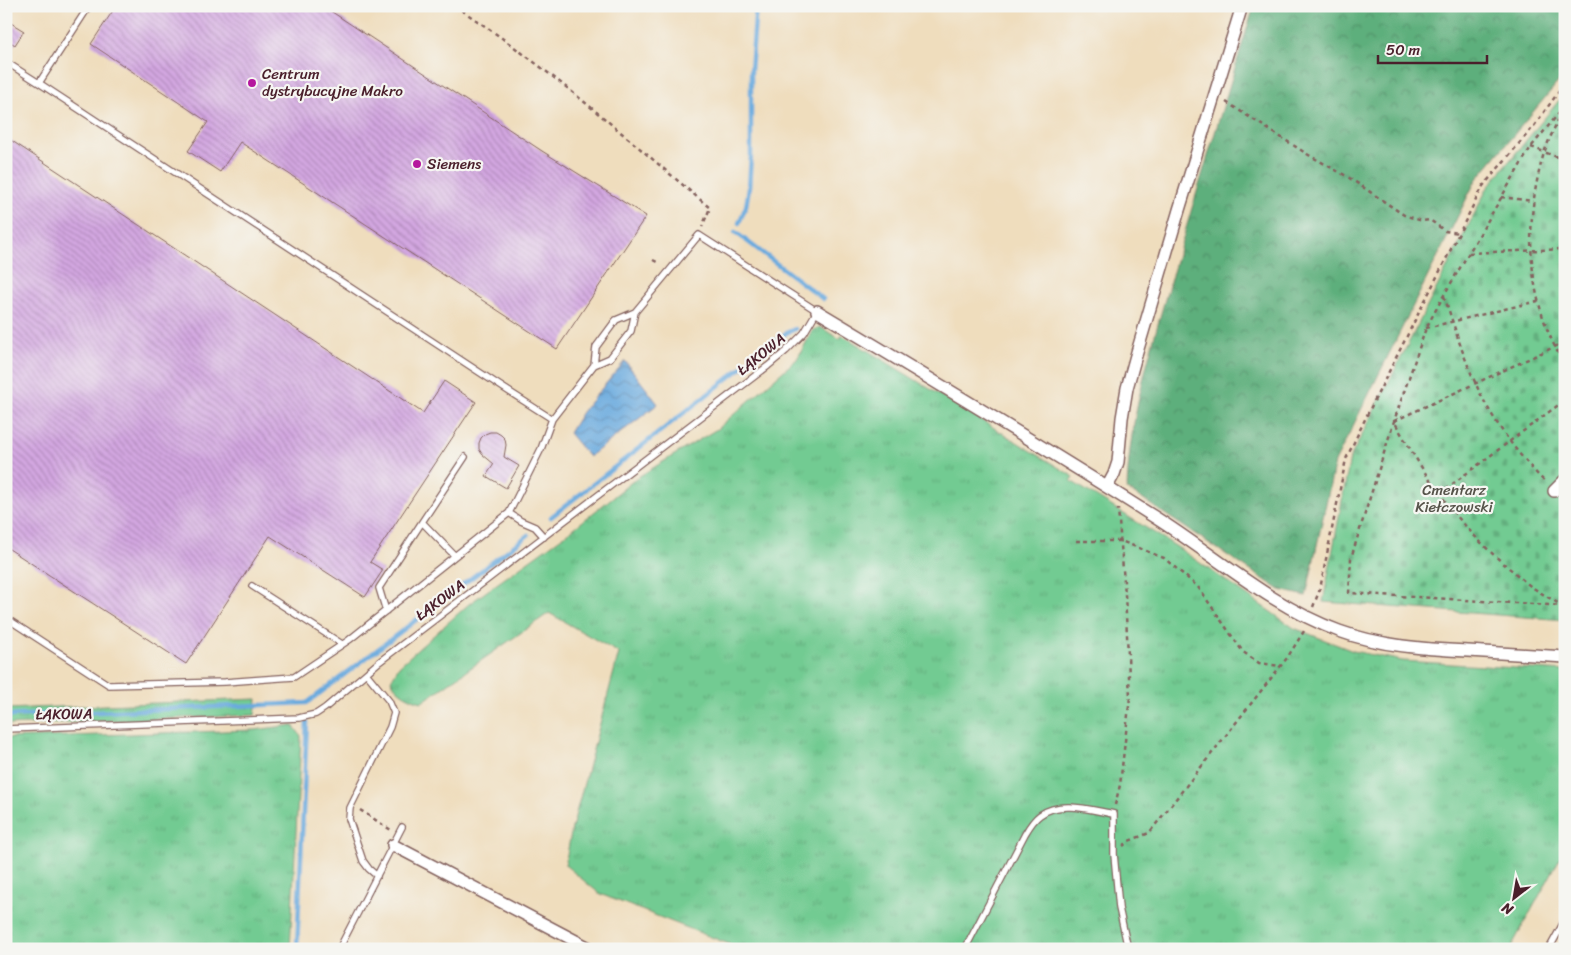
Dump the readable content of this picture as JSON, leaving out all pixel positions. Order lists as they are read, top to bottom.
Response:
{
  "streets": {
    "lane": ["ŁĄKOWA"]
  },
  "parks": ["Cmentarz Kiełczowski"],
  "places": ["Centrum dystrybucyjne Makro", "Siemens"],
  "scale_bar": "50 m",
  "north": "bottom left"
}
